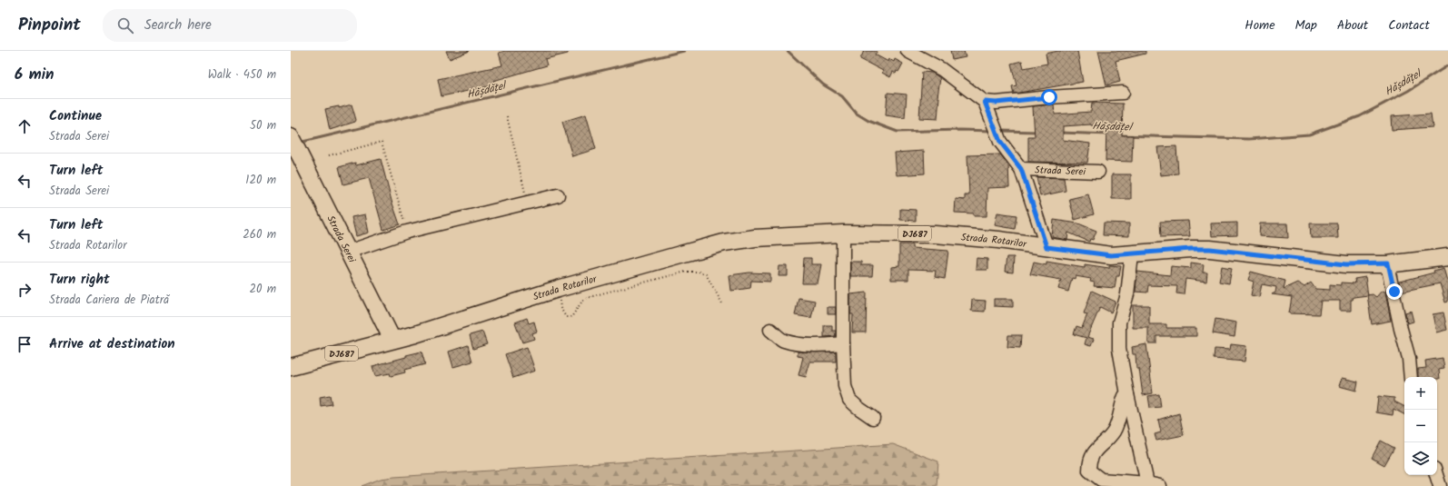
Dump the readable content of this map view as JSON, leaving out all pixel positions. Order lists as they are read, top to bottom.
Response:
{
  "streets": {
    "main road": ["Strada Serei", "DJ687", "Strada Rotarilor"]
  },
  "crossings": [
    ["Strada Serei", "Strada Rotarilor"]
  ],
  "water": ["Hășdățel"],
  "page": {
    "header": "Pinpoint",
    "search": "Search here",
    "nav": [
      "Home",
      "Map",
      "About",
      "Contact"
    ],
    "heading": ["6 min", "Walk · 450 m"],
    "list": [
      ["Continue", "Strada Serei", "50 m"],
      ["Turn left", "Strada Serei", "120 m"],
      ["Turn left", "Strada Rotarilor", "260 m"],
      ["Turn right", "Strada Cariera de Piatră", "20 m"],
      "Arrive at destination"
    ],
    "map_buttons": ["+", "−"]
  }
}
